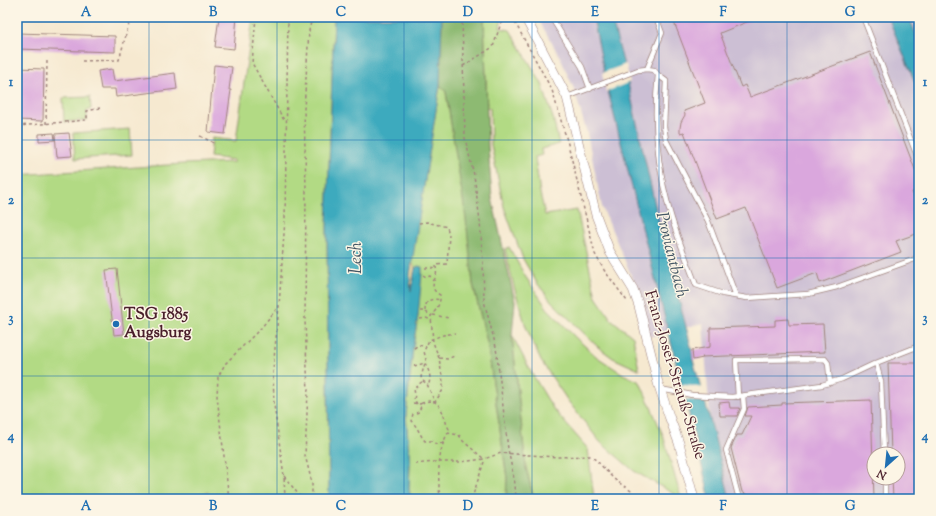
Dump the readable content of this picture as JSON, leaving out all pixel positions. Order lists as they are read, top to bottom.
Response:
{
  "streets": {
    "street": ["Franz-Josef-Strauß-Straße"]
  },
  "water": ["Proviantbach", "Lech"],
  "places": ["TSG 1885 Augsburg"],
  "north": "bottom left",
  "grid": {
    "columns": [
      "A",
      "B",
      "C",
      "D",
      "E",
      "F",
      "G"
    ],
    "rows": [
      "1",
      "2",
      "3",
      "4"
    ]
  }
}
